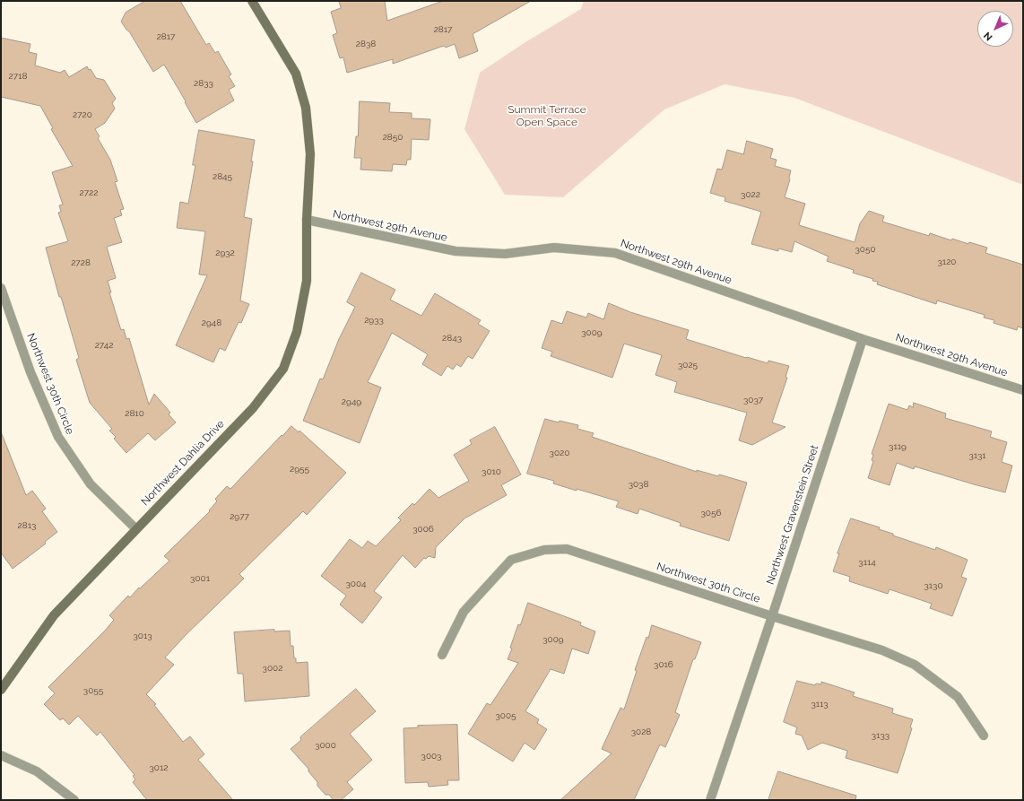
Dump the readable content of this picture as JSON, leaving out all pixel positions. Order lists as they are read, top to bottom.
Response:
{
  "streets": {
    "street": [
      "Northwest 29th Avenue",
      "Northwest 30th Circle",
      "Northwest Dahlia Drive",
      "Northwest Gravenstein Street"
    ]
  },
  "crossings": [
    ["Northwest 29th Avenue", "Northwest Dahlia Drive"],
    ["Northwest 29th Avenue", "Northwest Gravenstein Street"],
    ["Northwest 30th Circle", "Northwest Dahlia Drive"],
    ["Northwest 30th Circle", "Northwest Gravenstein Street"]
  ],
  "parks": ["Summit Terrace Open Space"],
  "house_numbers": [
    "2817",
    "2817",
    "2838",
    "2718",
    "2833",
    "2720",
    "2850",
    "2845",
    "2722",
    "3022",
    "3050",
    "2932",
    "3120",
    "2728",
    "2933",
    "2948",
    "3009",
    "2843",
    "2742",
    "3025",
    "3037",
    "2949",
    "2810",
    "3119",
    "3020",
    "3131",
    "2955",
    "3010",
    "3038",
    "3056",
    "2977",
    "2813",
    "3006",
    "3114",
    "3001",
    "3004",
    "3130",
    "3013",
    "3009",
    "3016",
    "3002",
    "3055",
    "3113",
    "3005",
    "3028",
    "3133",
    "3000",
    "3003",
    "3012"
  ],
  "north": "bottom left"
}
